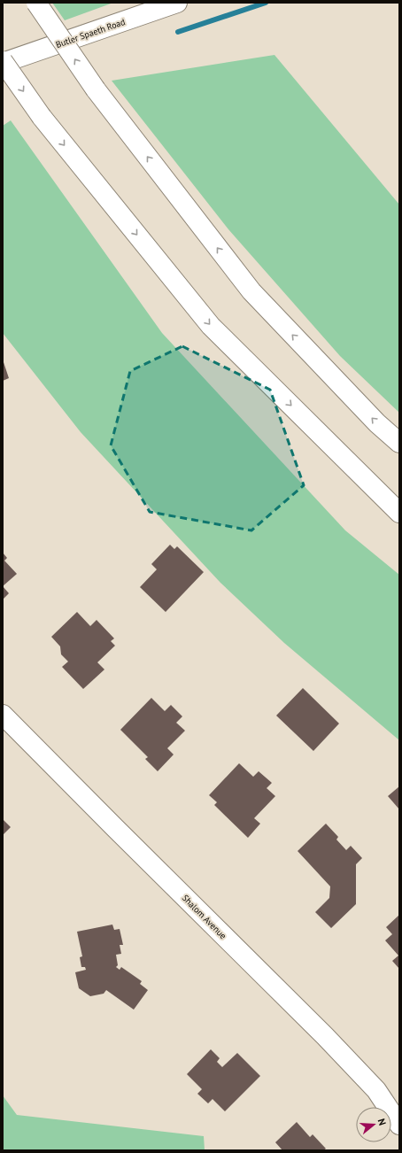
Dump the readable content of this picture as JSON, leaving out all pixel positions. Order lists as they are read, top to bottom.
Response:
{
  "streets": {
    "main road": ["Butler Spaeth Road", "Shalom Avenue"]
  },
  "north": "right"
}
